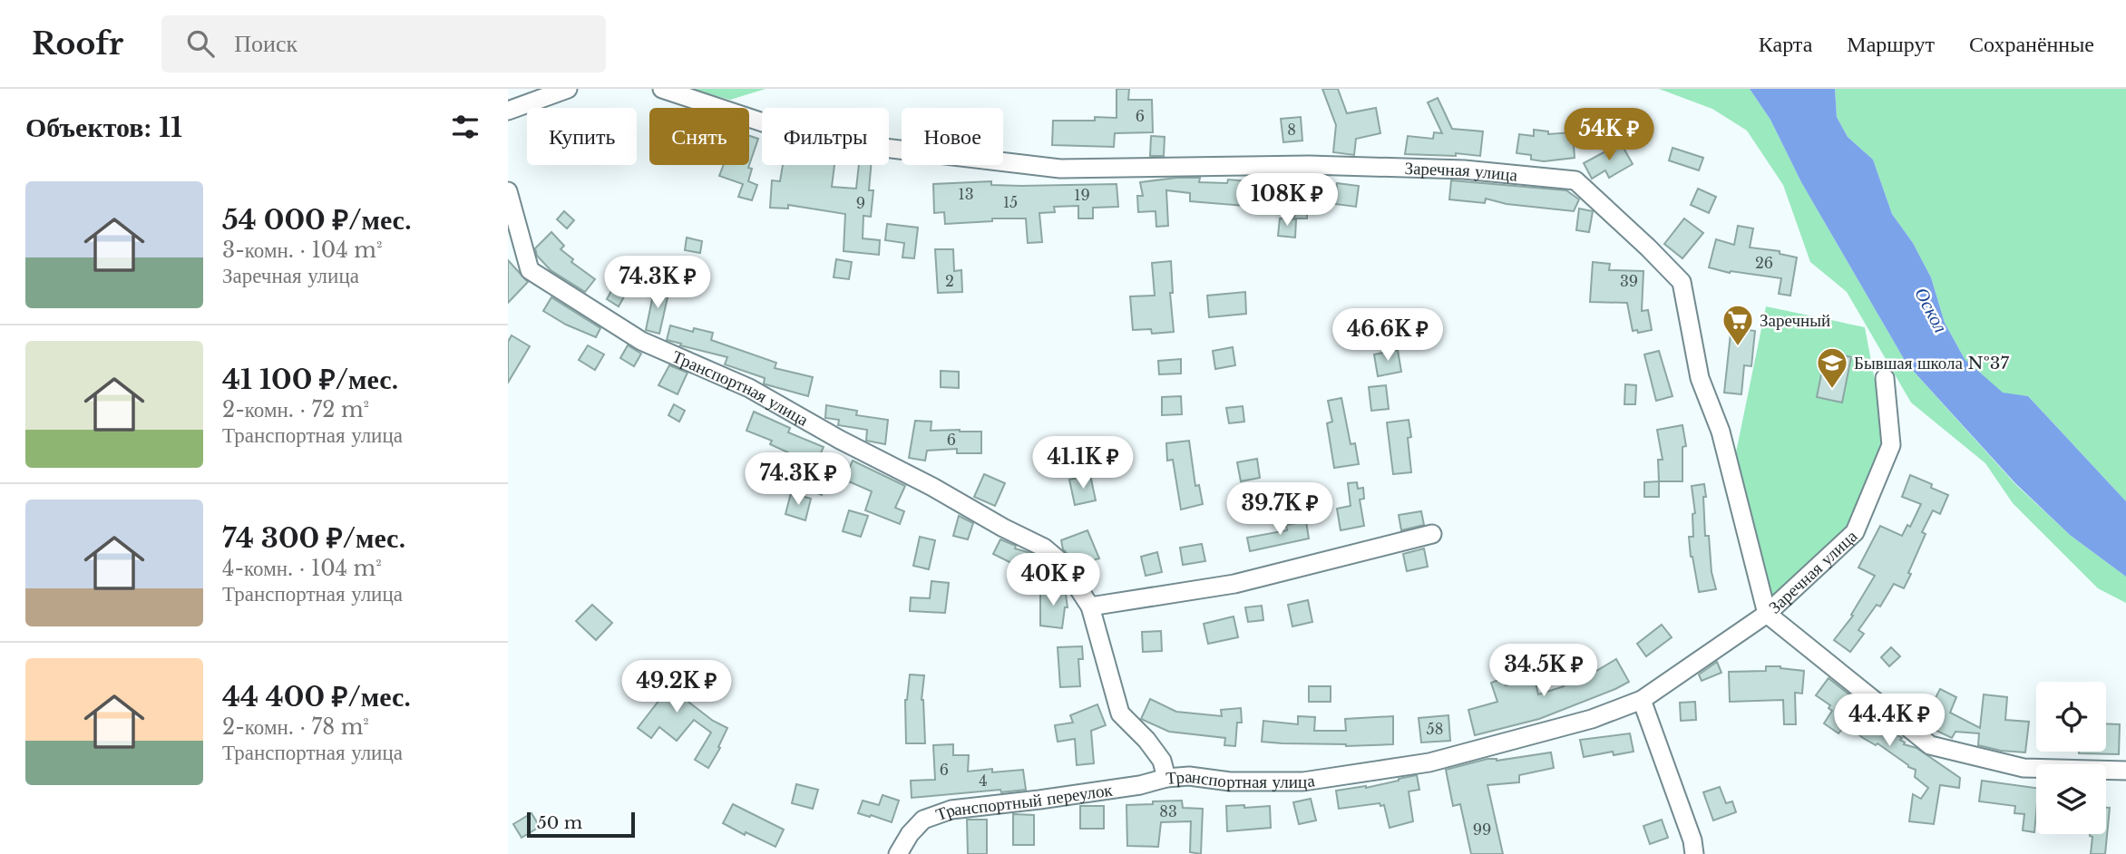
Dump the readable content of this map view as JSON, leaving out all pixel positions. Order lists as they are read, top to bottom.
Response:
{
  "streets": {
    "street": ["Заречная улица", "Транспортная улица", "Транспортный переулок"]
  },
  "crossings": [
    ["Заречная улица", "Транспортная улица"],
    ["Транспортная улица", "Транспортный переулок"]
  ],
  "water": ["Оскол"],
  "places": {
    "supermarket": ["Заречный"],
    "school or university": ["Бывшая школа №37"]
  },
  "house_numbers": [
    "6",
    "8",
    "13",
    "19",
    "15",
    "9",
    "26",
    "2",
    "39",
    "6",
    "58",
    "6",
    "4",
    "83",
    "99"
  ],
  "scale_bar": "50 m",
  "page": {
    "header": "Roofr",
    "search": "Поиск",
    "nav": ["Карта", "Маршрут", "Сохранённые"],
    "heading": "Объектов: 11",
    "price": [
      "54K ₽",
      "108K ₽",
      "74.3K ₽",
      "46.6K ₽",
      "41.1K ₽",
      "74.3K ₽",
      "39.7K ₽",
      "40K ₽",
      "34.5K ₽",
      "49.2K ₽",
      "44.4K ₽"
    ],
    "chip": [
      "Купить",
      "Снять",
      "Фильтры",
      "Новое"
    ],
    "list": [
      {
        "name": "54 000 ₽/мес.",
        "note": "3-комн. · 104 m² · Заречная улица"
      },
      {
        "name": "41 100 ₽/мес.",
        "note": "2-комн. · 72 m² · Транспортная улица"
      },
      {
        "name": "74 300 ₽/мес.",
        "note": "4-комн. · 104 m² · Транспортная улица"
      },
      {
        "name": "44 400 ₽/мес.",
        "note": "2-комн. · 78 m² · Транспортная улица"
      }
    ],
    "scale": "50 m"
  }
}
